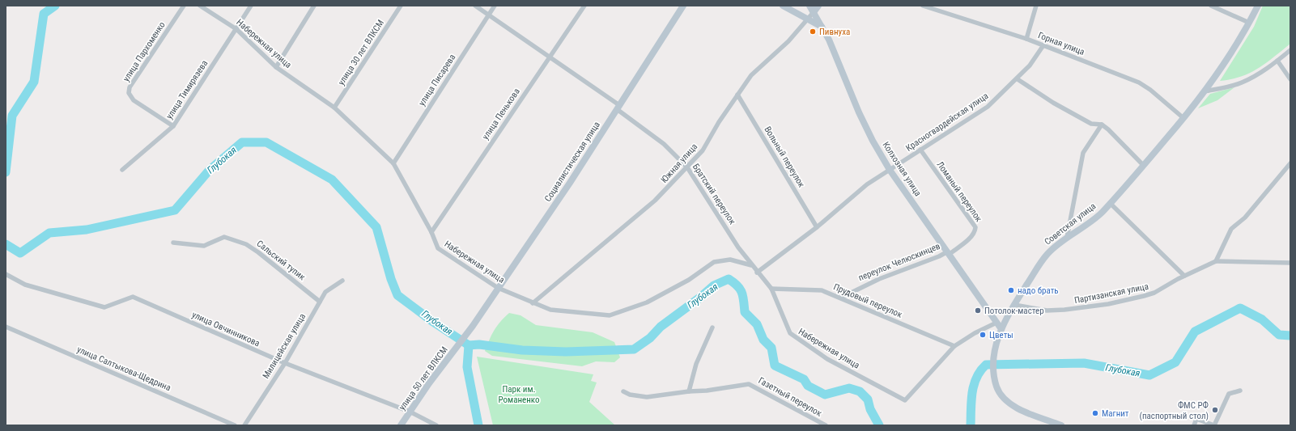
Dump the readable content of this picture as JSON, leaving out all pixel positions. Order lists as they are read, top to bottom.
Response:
{
  "streets": {
    "street": [
      "Набережная улица",
      "Горная улица",
      "улица Пархоменко",
      "улица 30 лет ВЛКСМ",
      "улица Писарева",
      "улица Тимирязева",
      "улица Пенькова",
      "Красногвардейская улица",
      "Вольный переулок",
      "Социалистическая улица",
      "Южная улица",
      "Колхозная улица",
      "Ломаный переулок",
      "Братский переулок",
      "Советская улица",
      "Сальский тупик",
      "переулок Челюскинцев",
      "Партизанская улица",
      "Прудовый переулок",
      "улица Овчинникова",
      "Милицейская улица",
      "улица Салтыкова-Щедрина",
      "улица 50 лет ВЛКСМ",
      "Газетный переулок"
    ]
  },
  "crossings": [
    ["Набережная улица", "улица 30 лет ВЛКСМ"],
    ["Набережная улица", "улица Писарева"],
    ["Набережная улица", "улица Тимирязева"],
    ["Набережная улица", "улица Пенькова"],
    ["Набережная улица", "Красногвардейская улица"],
    ["Набережная улица", "Социалистическая улица"],
    ["Набережная улица", "Южная улица"],
    ["Набережная улица", "Братский переулок"],
    ["Набережная улица", "Прудовый переулок"],
    ["Горная улица", "Красногвардейская улица"],
    ["Горная улица", "Советская улица"],
    ["улица Пархоменко", "улица Тимирязева"],
    ["улица Писарева", "Братский переулок"],
    ["улица Пенькова", "Братский переулок"],
    ["Красногвардейская улица", "Вольный переулок"],
    ["Красногвардейская улица", "Колхозная улица"],
    ["Красногвардейская улица", "Ломаный переулок"],
    ["Красногвардейская улица", "Братский переулок"],
    ["Вольный переулок", "Южная улица"],
    ["Социалистическая улица", "Братский переулок"],
    ["Социалистическая улица", "улица 50 лет ВЛКСМ"],
    ["Южная улица", "Колхозная улица"],
    ["Южная улица", "Братский переулок"],
    ["Колхозная улица", "Ломаный переулок"],
    ["Колхозная улица", "Советская улица"],
    ["Колхозная улица", "переулок Челюскинцев"],
    ["Ломаный переулок", "переулок Челюскинцев"],
    ["Советская улица", "Партизанская улица"],
    ["Сальский тупик", "Милицейская улица"],
    ["переулок Челюскинцев", "Прудовый переулок"],
    ["улица Овчинникова", "Милицейская улица"],
    ["улица Овчинникова", "улица 50 лет ВЛКСМ"]
  ],
  "water": ["Глубокая"],
  "parks": ["Парк им. Романенко"],
  "places": [
    "Пивнуха",
    "надо брать",
    "Потолок-мастер",
    "Цветы",
    "ФМС РФ (паспортный стол)",
    "Магнит"
  ]
}
